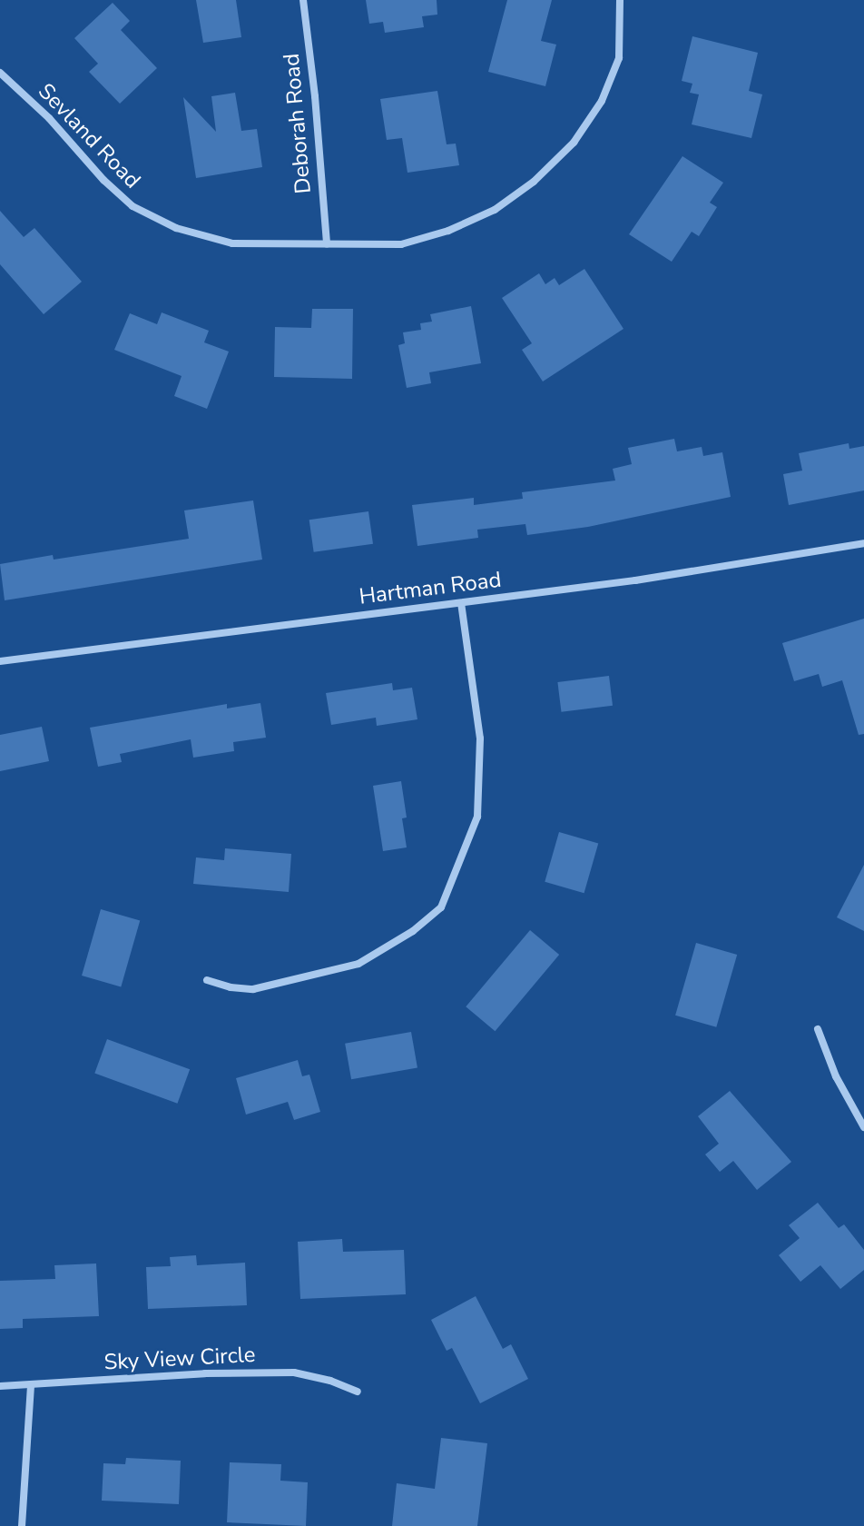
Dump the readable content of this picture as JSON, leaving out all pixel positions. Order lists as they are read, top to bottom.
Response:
{
  "streets": {
    "street": [
      "Deborah Road",
      "Sevland Road",
      "Hartman Road",
      "Sky View Circle"
    ]
  },
  "crossings": [
    ["Deborah Road", "Sevland Road"]
  ]
}
